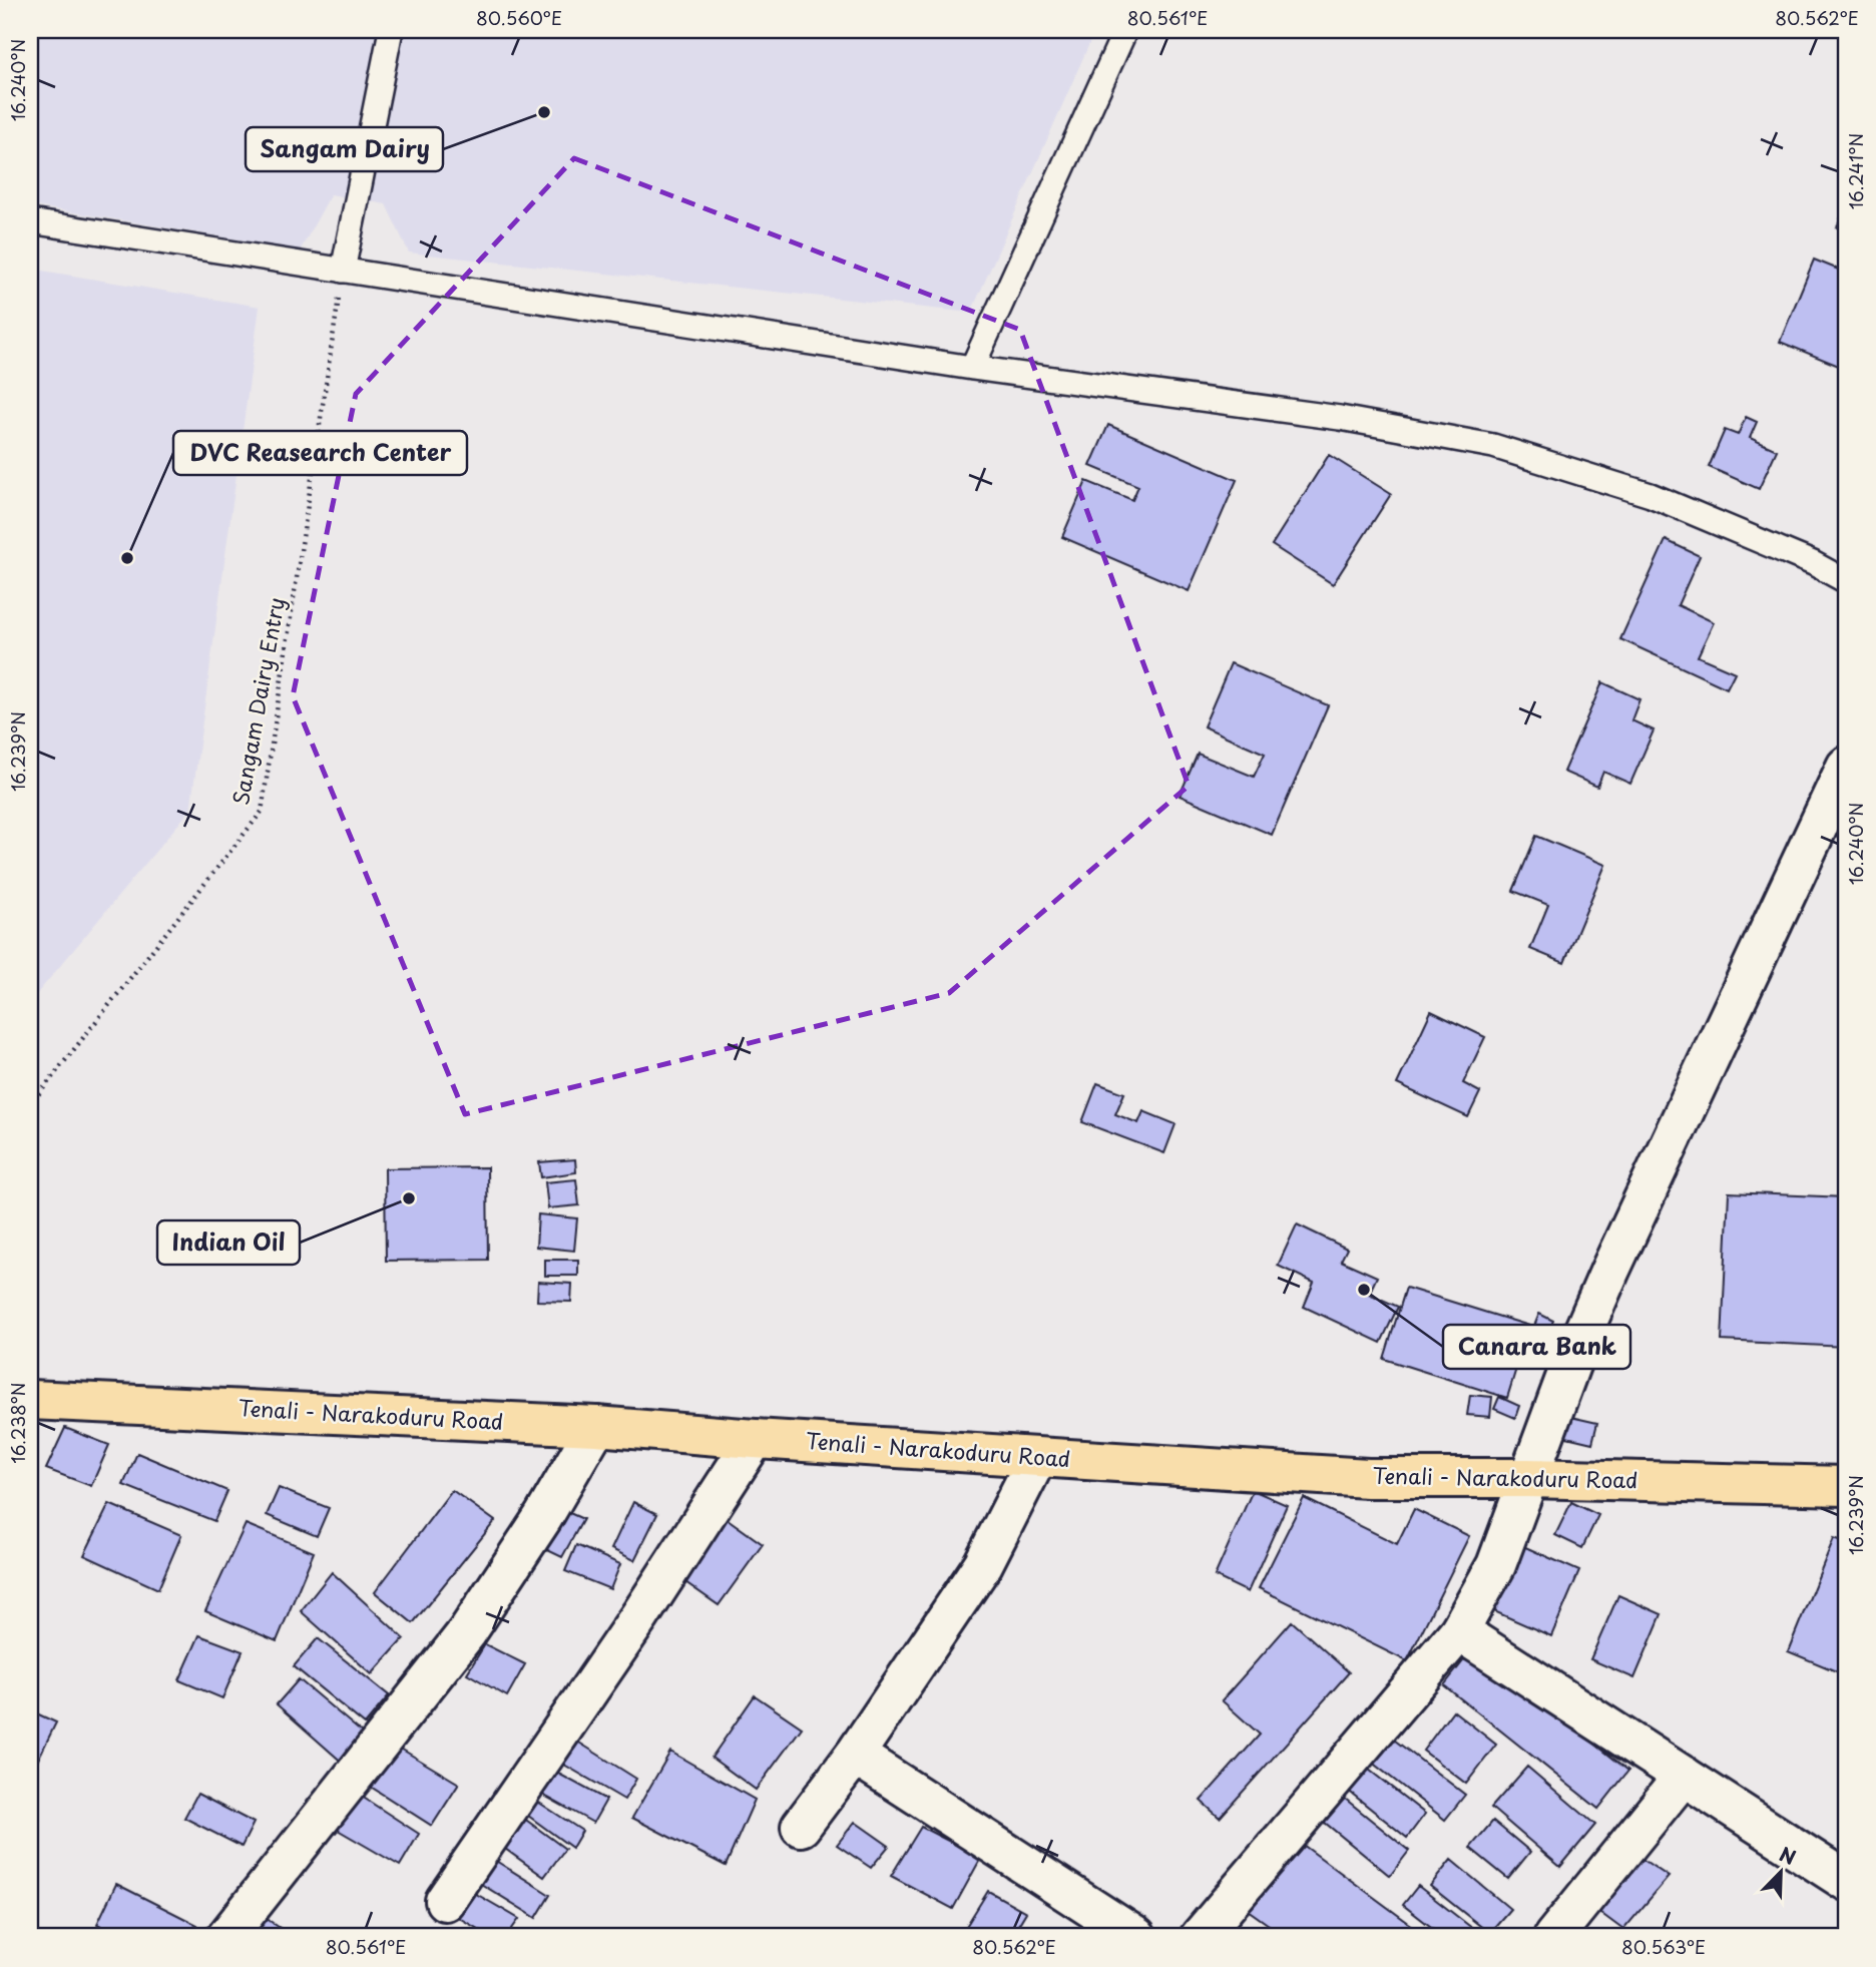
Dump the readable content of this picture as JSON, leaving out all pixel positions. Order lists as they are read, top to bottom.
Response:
{
  "streets": {
    "main road": ["Tenali - Narakoduru Road"],
    "path": ["Sangam Dairy Entry"]
  },
  "places": [
    "Sangam Dairy",
    "DVC Reasearch Center",
    "Indian Oil",
    "Canara Bank"
  ],
  "north": "top right",
  "coordinates": [
    "80.560°E",
    "80.561°E",
    "80.562°E",
    "16.240°N",
    "16.241°N",
    "16.239°N",
    "16.238°N",
    "80.563°E"
  ]
}
